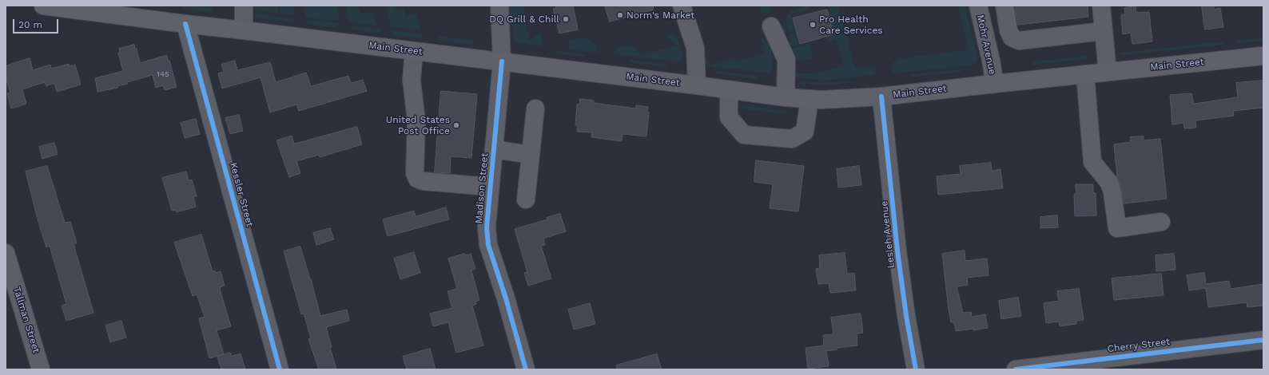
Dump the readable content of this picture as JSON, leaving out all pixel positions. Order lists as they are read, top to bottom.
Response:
{
  "streets": {
    "main road": ["Main Street"],
    "street": [
      "Mohr Avenue",
      "Madison Street",
      "Kessler Street",
      "Lesleh Avenue",
      "Tallman Street",
      "Cherry Street"
    ]
  },
  "crossings": [
    ["Mohr Avenue", "Main Street"],
    ["Main Street", "Madison Street"],
    ["Main Street", "Kessler Street"],
    ["Main Street", "Lesleh Avenue"]
  ],
  "places": [
    "Norm's Market",
    "DQ Grill & Chill",
    "Pro Health Care Services",
    "United States Post Office"
  ],
  "house_numbers": ["145"],
  "scale_bar": "20 m"
}
